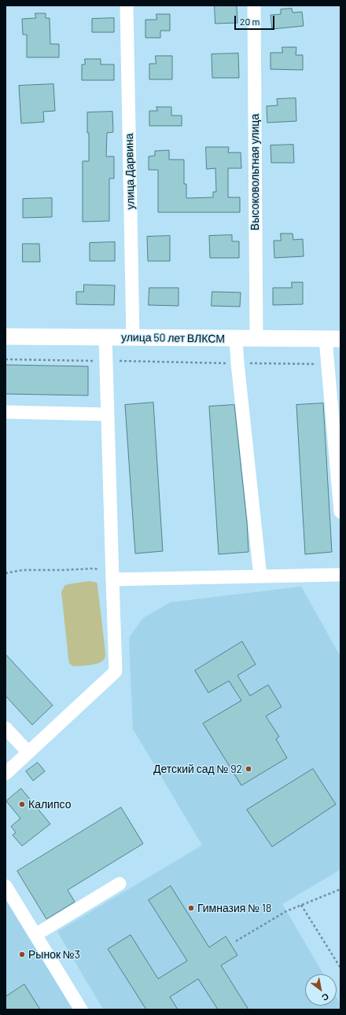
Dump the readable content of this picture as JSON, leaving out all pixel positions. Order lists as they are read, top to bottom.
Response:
{
  "streets": {
    "main road": ["улица 50 лет ВЛКСМ"],
    "street": ["улица Дарвина", "Высоковольтная улица"]
  },
  "crossings": [
    ["улица Дарвина", "улица 50 лет ВЛКСМ"],
    ["Высоковольтная улица", "улица 50 лет ВЛКСМ"]
  ],
  "places": [
    "Детский сад № 92",
    "Калипсо",
    "Гимназия № 18",
    "Рынок №3"
  ],
  "scale_bar": "20 m",
  "north": "bottom right"
}
